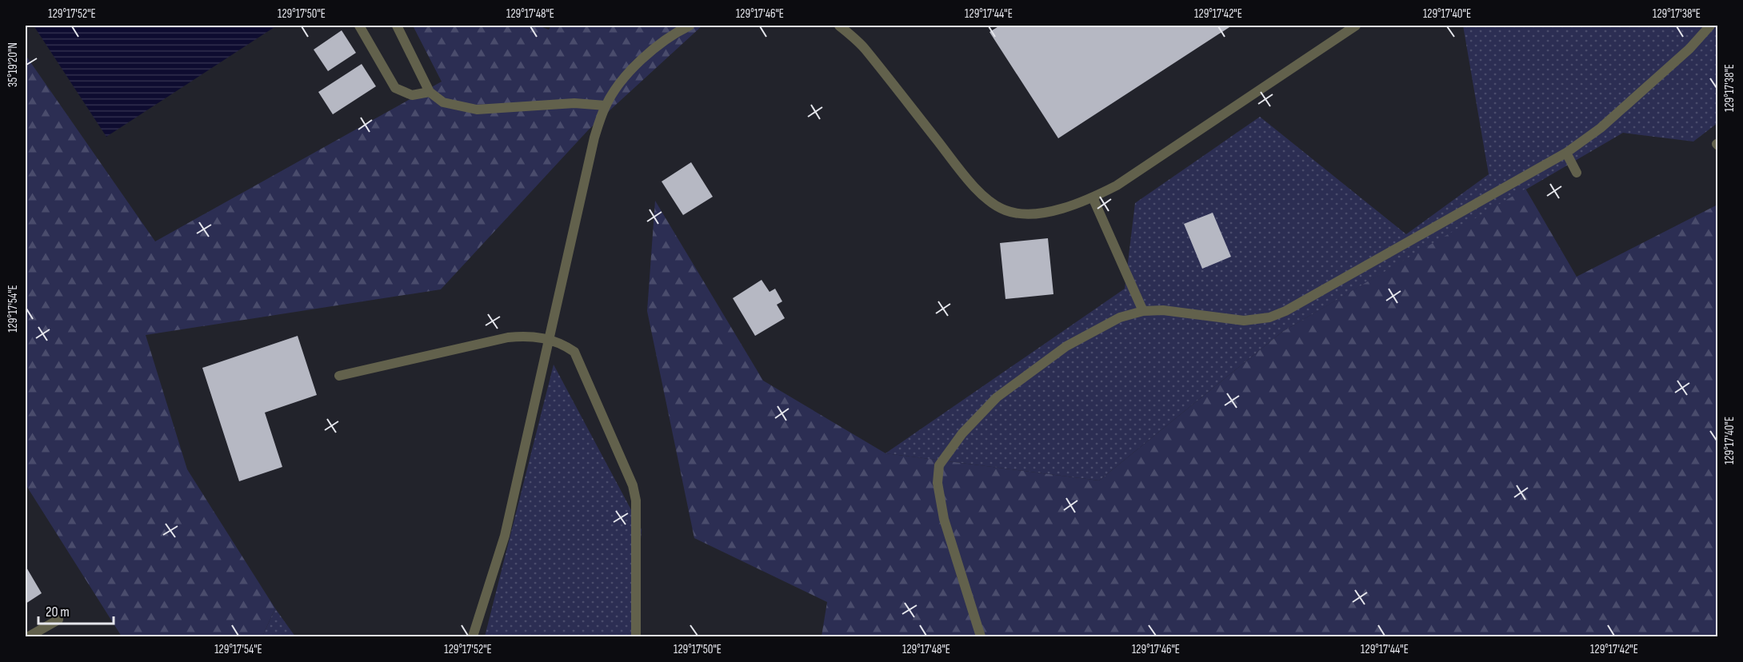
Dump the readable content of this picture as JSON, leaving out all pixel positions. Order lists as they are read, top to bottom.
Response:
{
  "scale_bar": "20 m",
  "coordinates": [
    "129°17'52\"E",
    "129°17'50\"E",
    "129°17'48\"E",
    "129°17'46\"E",
    "129°17'44\"E",
    "129°17'42\"E",
    "129°17'40\"E",
    "129°17'38\"E",
    "35°19'20\"N",
    "129°17'54\"E"
  ]
}
